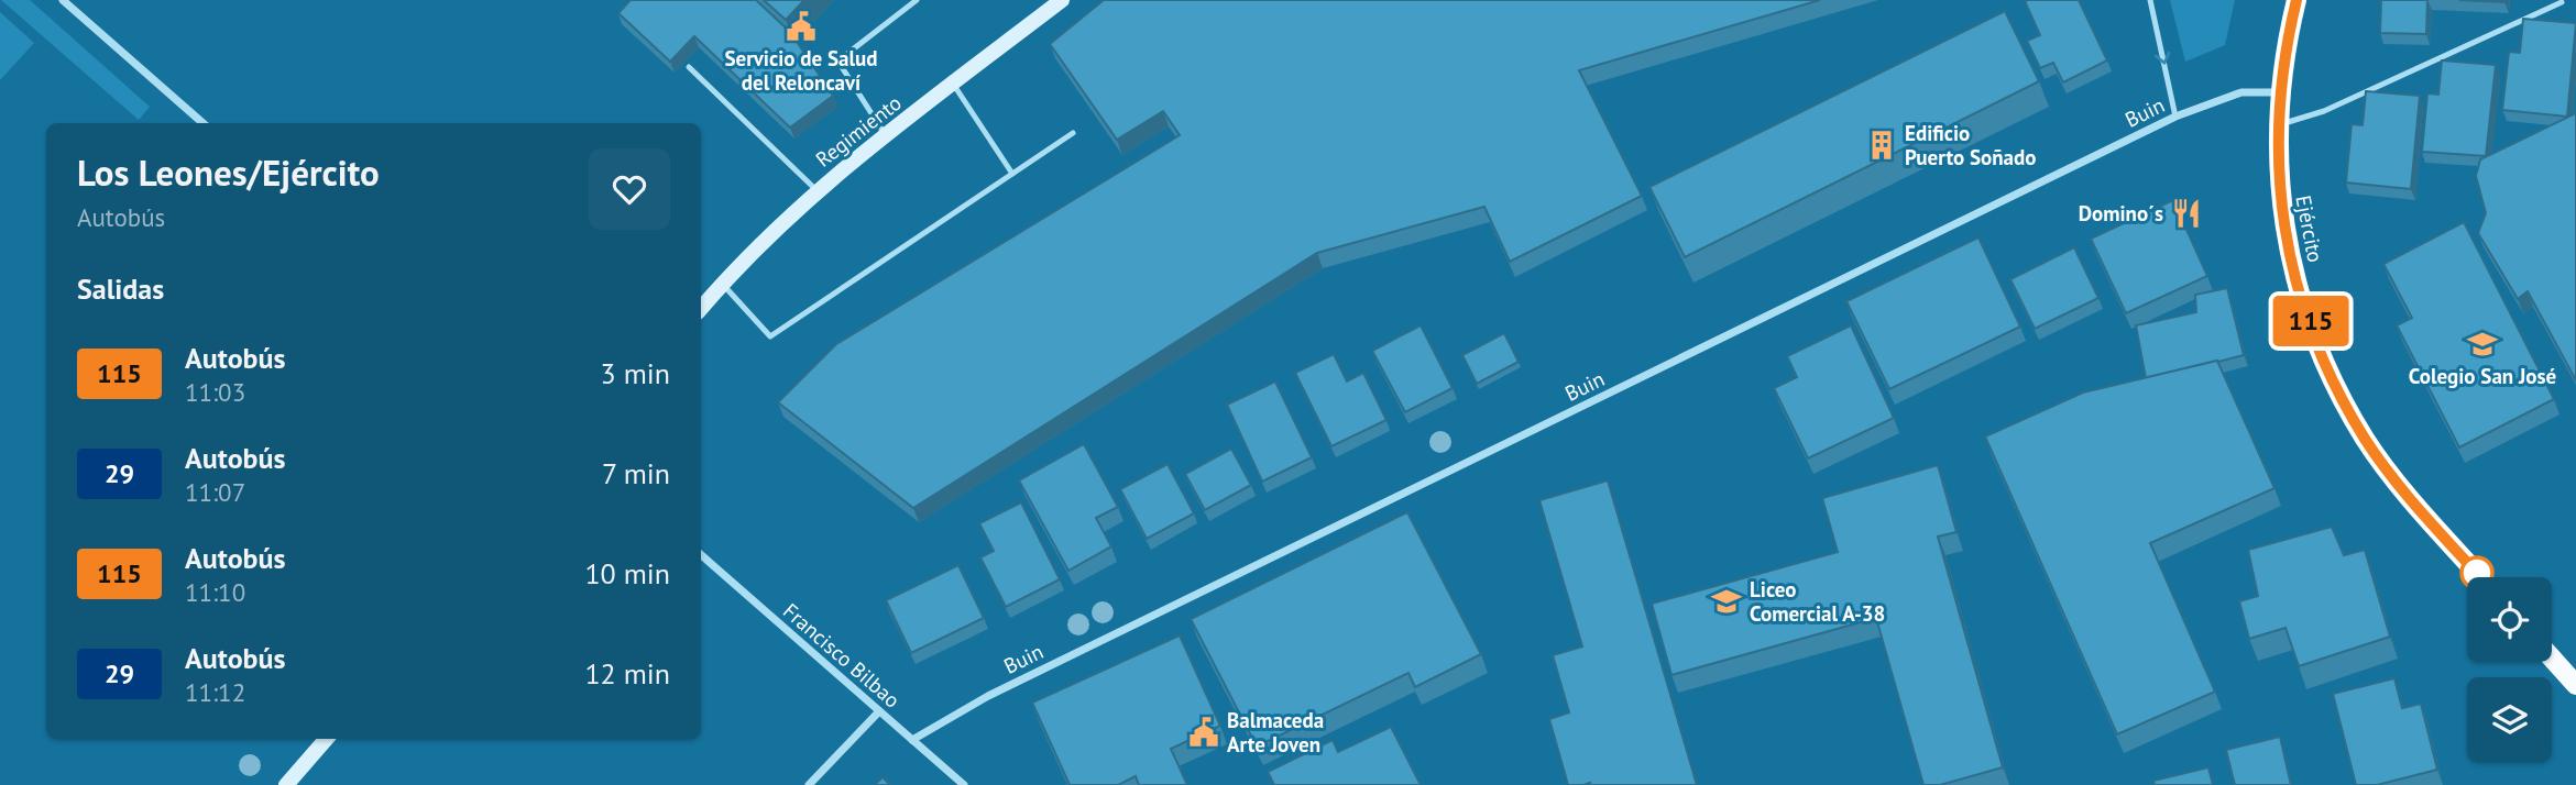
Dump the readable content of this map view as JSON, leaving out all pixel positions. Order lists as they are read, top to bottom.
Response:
{
  "streets": {
    "main road": ["Regimiento", "Ejército"],
    "street": ["Buin", "Francisco Bilbao"]
  },
  "crossings": [
    ["Buin", "Ejército"],
    ["Buin", "Francisco Bilbao"]
  ],
  "places": {
    "public building": ["Servicio de Salud del Reloncaví", "Balmaceda Arte Joven"],
    "building": ["Edificio Puerto Soñado"],
    "restaurant": ["Domino´s"],
    "school or university": ["Colegio San José", "Liceo Comercial A-38"]
  },
  "lines": ["bus line 115"],
  "page": {
    "on_map": "115",
    "heading": [
      ["Los Leones/Ejército", "Autobús"],
      "Salidas"
    ],
    "list": [
      {
        "mark": "115",
        "name": "Autobús",
        "note": "11:03",
        "value": "3 min"
      },
      {
        "mark": "29",
        "name": "Autobús",
        "note": "11:07",
        "value": "7 min"
      },
      {
        "mark": "115",
        "name": "Autobús",
        "note": "11:10",
        "value": "10 min"
      },
      {
        "mark": "29",
        "name": "Autobús",
        "note": "11:12",
        "value": "12 min"
      }
    ]
  }
}
